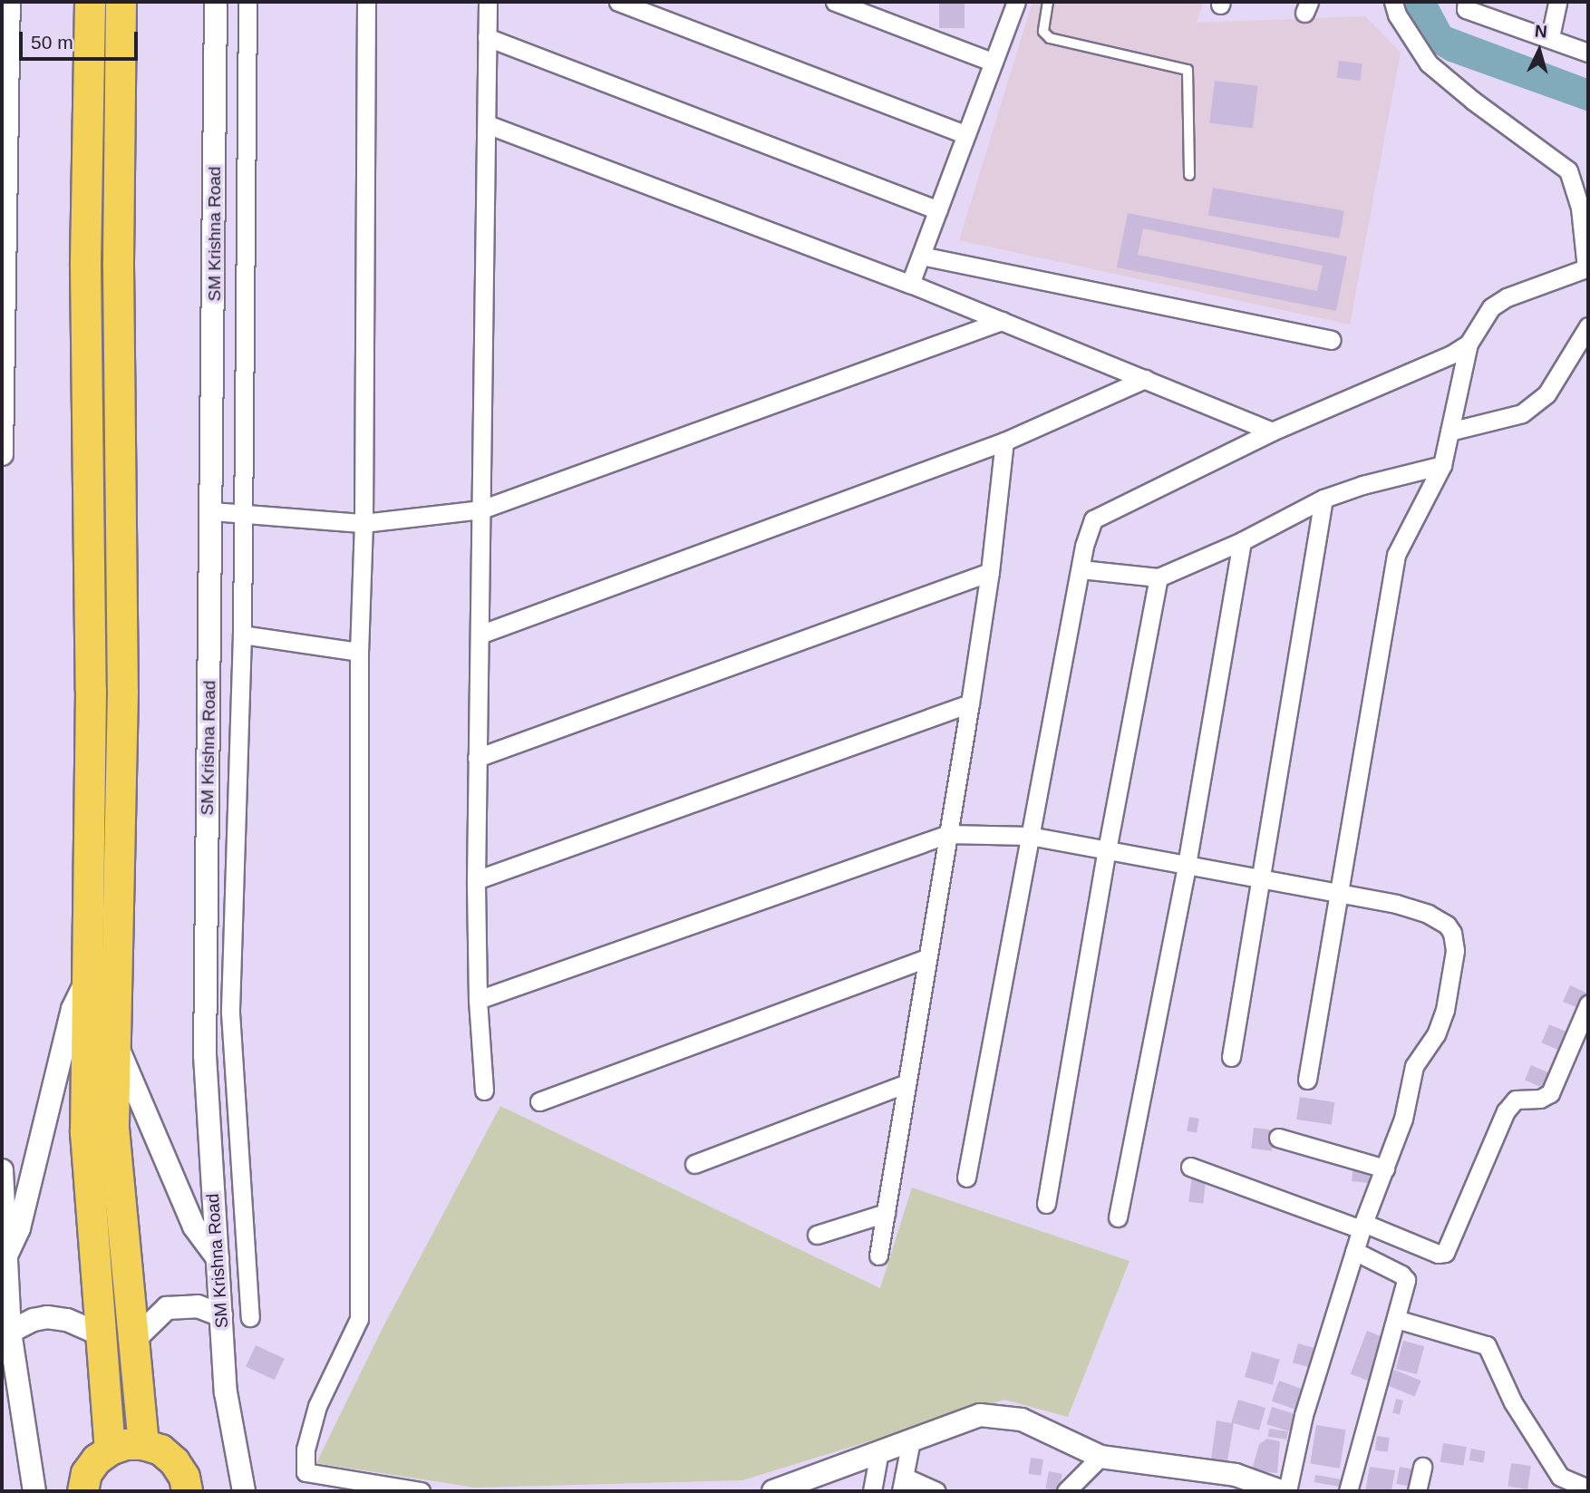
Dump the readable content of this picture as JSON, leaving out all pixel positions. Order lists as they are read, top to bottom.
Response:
{
  "streets": {
    "street": ["SM Krishna Road"]
  },
  "scale_bar": "50 m",
  "north": "top"
}
